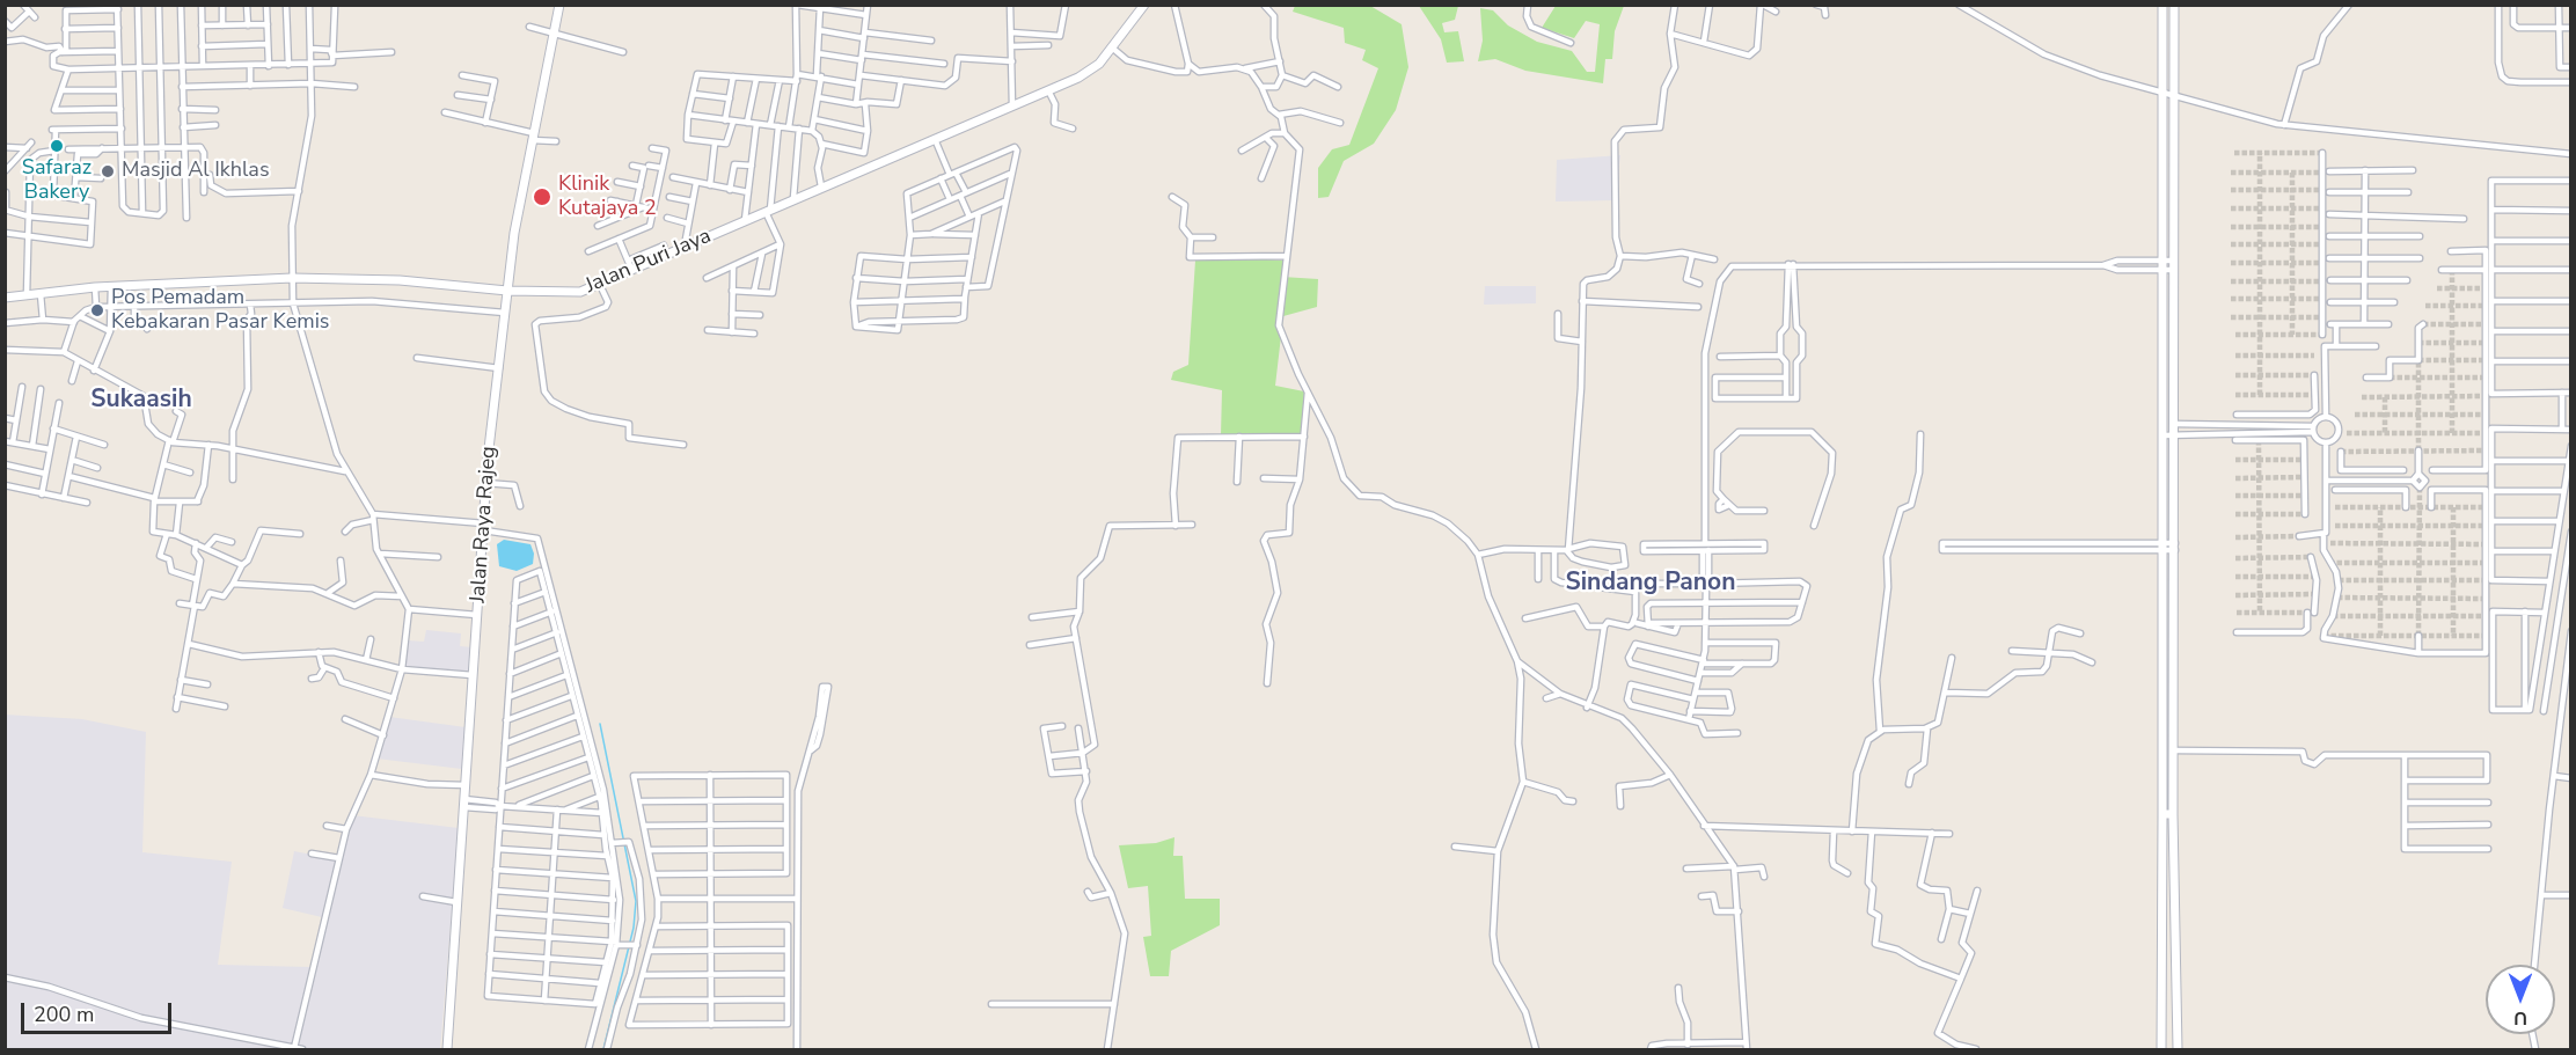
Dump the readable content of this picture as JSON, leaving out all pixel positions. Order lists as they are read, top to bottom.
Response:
{
  "streets": {
    "street": ["Jalan Puri Jaya", "Jalan Raya Rajeg"]
  },
  "crossings": [
    ["Jalan Puri Jaya", "Jalan Raya Rajeg"]
  ],
  "districts": ["Sukaasih", "Sindang Panon"],
  "places": [
    "Safaraz Bakery",
    "Masjid Al Ikhlas",
    "Klinik Kutajaya 2",
    "Pos Pemadam Kebakaran Pasar Kemis"
  ],
  "scale_bar": "200 m",
  "north": "bottom"
}
